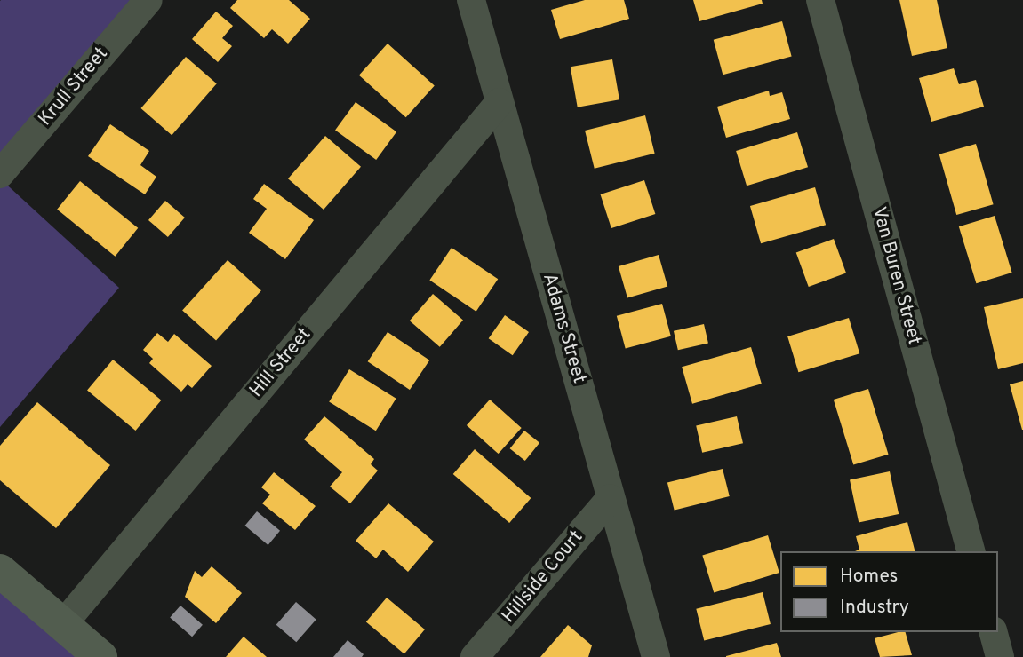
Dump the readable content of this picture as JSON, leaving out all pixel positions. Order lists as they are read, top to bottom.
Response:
{
  "streets": {
    "street": [
      "Krull Street",
      "Van Buren Street",
      "Adams Street",
      "Hill Street",
      "Hillside Court"
    ]
  },
  "crossings": [
    ["Adams Street", "Hill Street"],
    ["Adams Street", "Hillside Court"]
  ],
  "legend": ["Homes", "Industry"]
}
